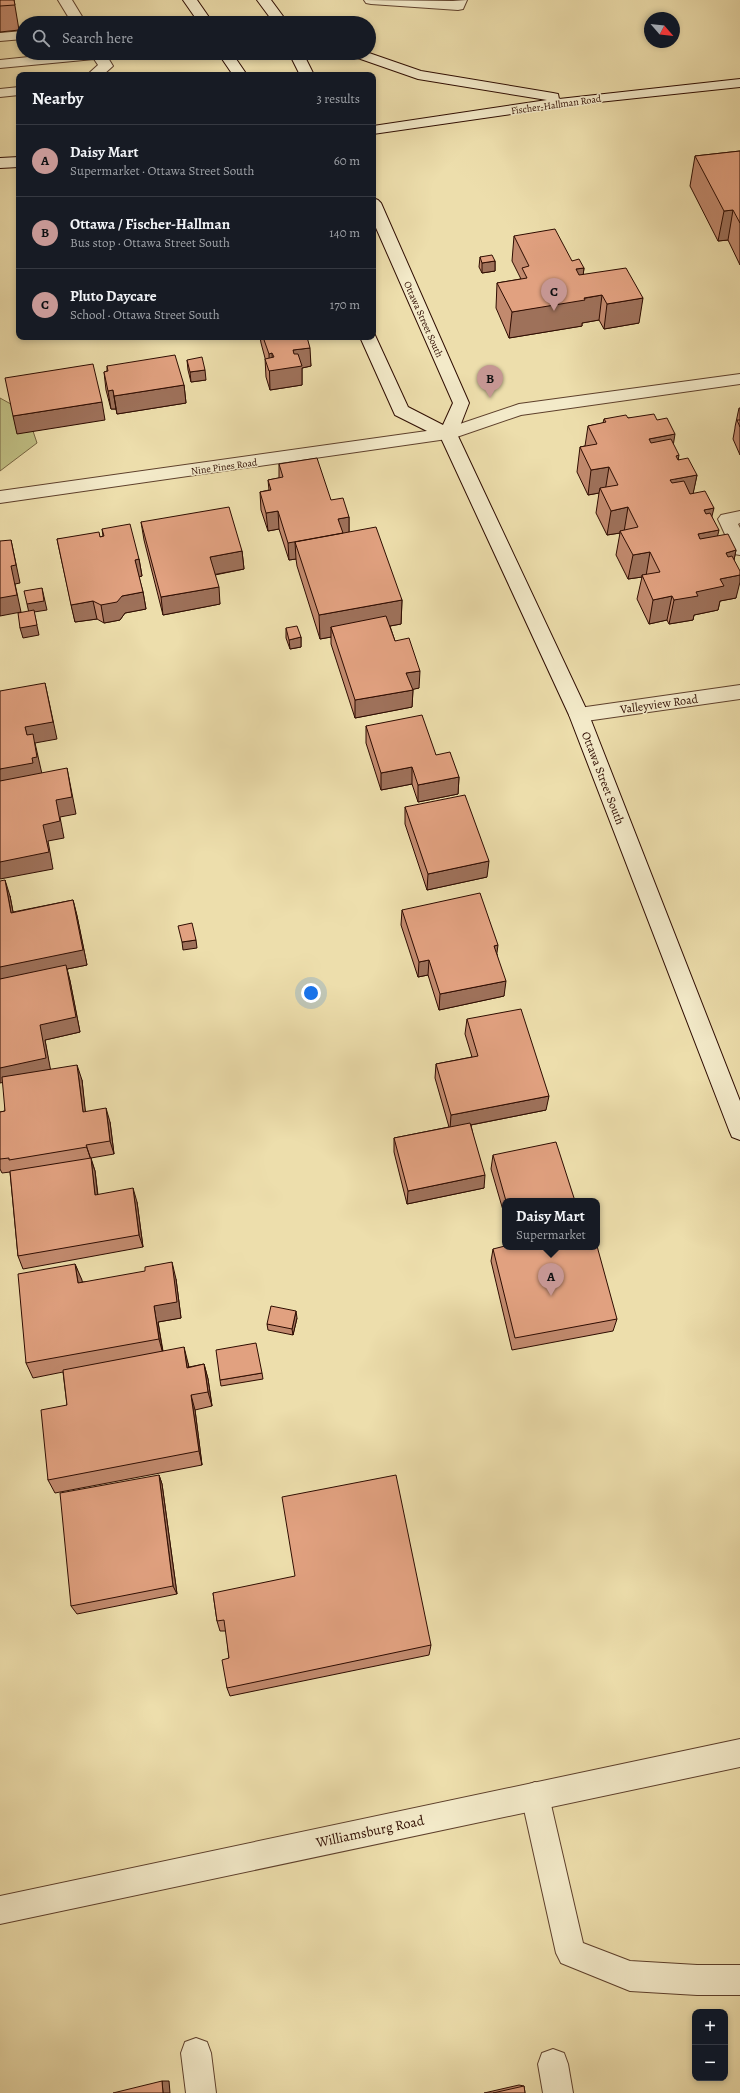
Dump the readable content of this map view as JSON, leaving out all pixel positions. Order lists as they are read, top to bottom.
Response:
{
  "streets": {
    "main road": [
      "Fischer-Hallman Road",
      "Ottawa Street South",
      "Nine Pines Road",
      "Valleyview Road",
      "Williamsburg Road"
    ]
  },
  "crossings": [
    ["Ottawa Street South", "Nine Pines Road"],
    ["Ottawa Street South", "Valleyview Road"]
  ],
  "north": "bottom right",
  "page": {
    "search": "Search here",
    "heading": ["Nearby", "3 results"],
    "list": [
      {
        "mark": "A",
        "name": "Daisy Mart",
        "note": "Supermarket · Ottawa Street South",
        "value": "60 m"
      },
      {
        "mark": "B",
        "name": "Ottawa / Fischer-Hallman",
        "note": "Bus stop · Ottawa Street South",
        "value": "140 m"
      },
      {
        "mark": "C",
        "name": "Pluto Daycare",
        "note": "School · Ottawa Street South",
        "value": "170 m"
      }
    ],
    "pins": ["C", "B", "A"],
    "popup": ["Daisy Mart", "Supermarket"],
    "map_buttons": ["+", "−"]
  }
}
